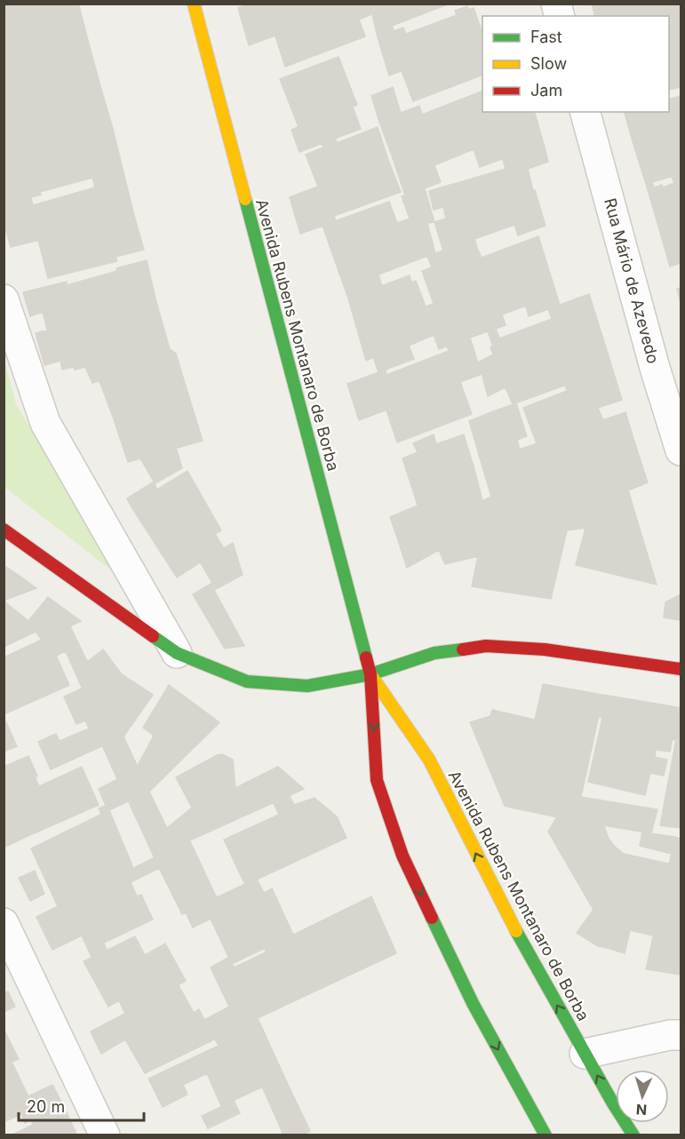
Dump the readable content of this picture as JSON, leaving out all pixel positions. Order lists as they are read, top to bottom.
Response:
{
  "streets": {
    "street": ["Rua Mário de Azevedo", "Avenida Rubens Montanaro de Borba"]
  },
  "legend": ["Fast", "Slow", "Jam"],
  "scale_bar": "20 m",
  "north": "bottom"
}
